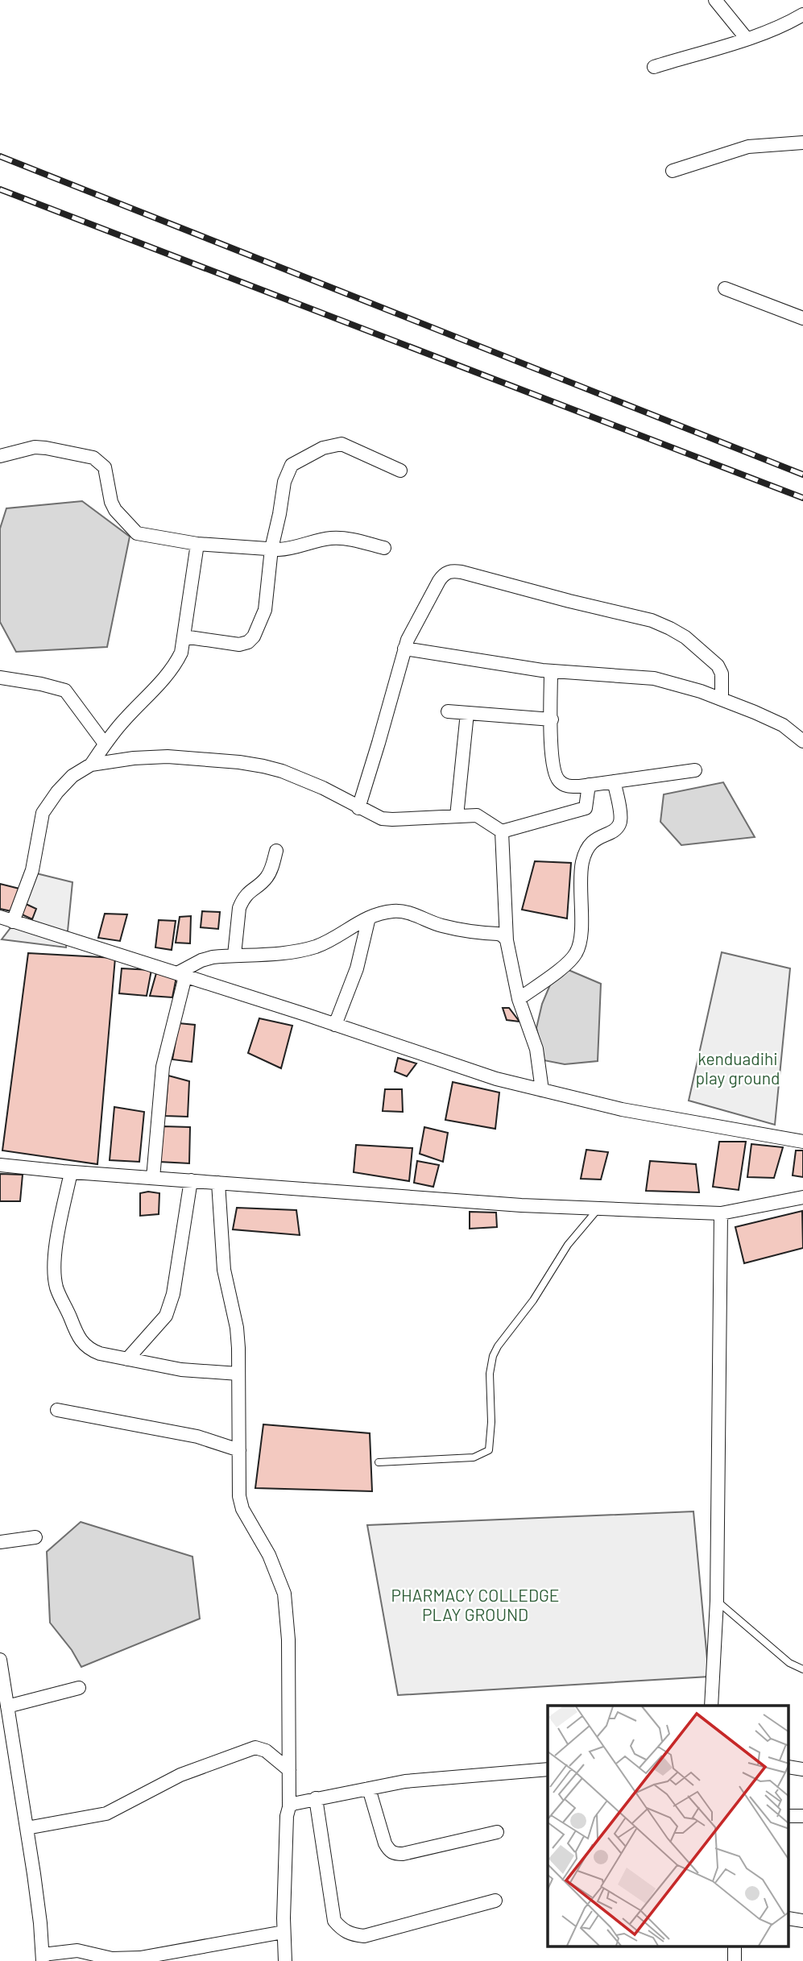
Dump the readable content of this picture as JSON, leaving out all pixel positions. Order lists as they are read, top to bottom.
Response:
{
  "parks": ["kenduadihi play ground", "PHARMACY COLLEDGE PLAY GROUND"]
}
